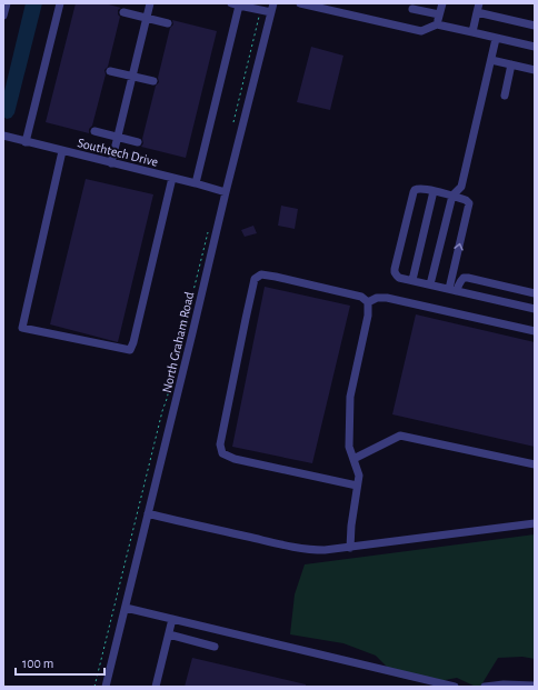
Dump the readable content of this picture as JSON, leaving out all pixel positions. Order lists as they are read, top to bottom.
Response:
{
  "streets": {
    "street": ["Southtech Drive", "North Graham Road"]
  },
  "crossings": [
    ["Southtech Drive", "North Graham Road"]
  ],
  "scale_bar": "100 m"
}
